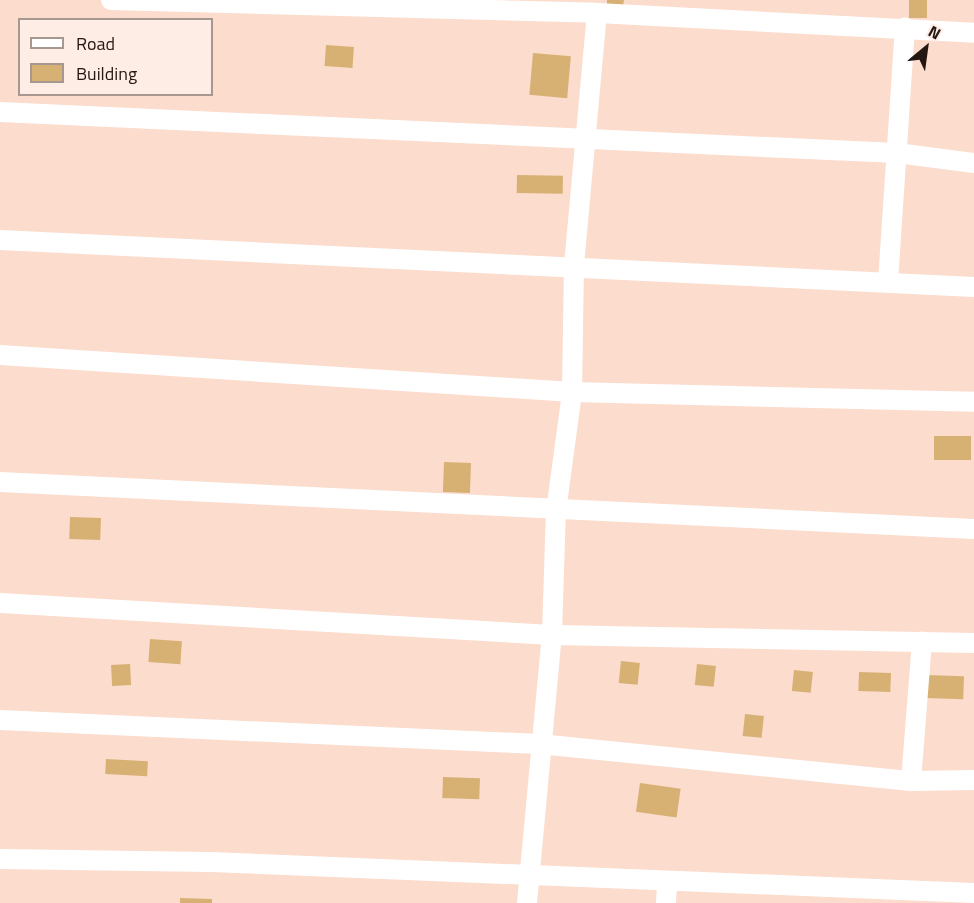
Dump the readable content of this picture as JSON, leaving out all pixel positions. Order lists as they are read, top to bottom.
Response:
{
  "legend": ["Road", "Building"],
  "north": "top right"
}
